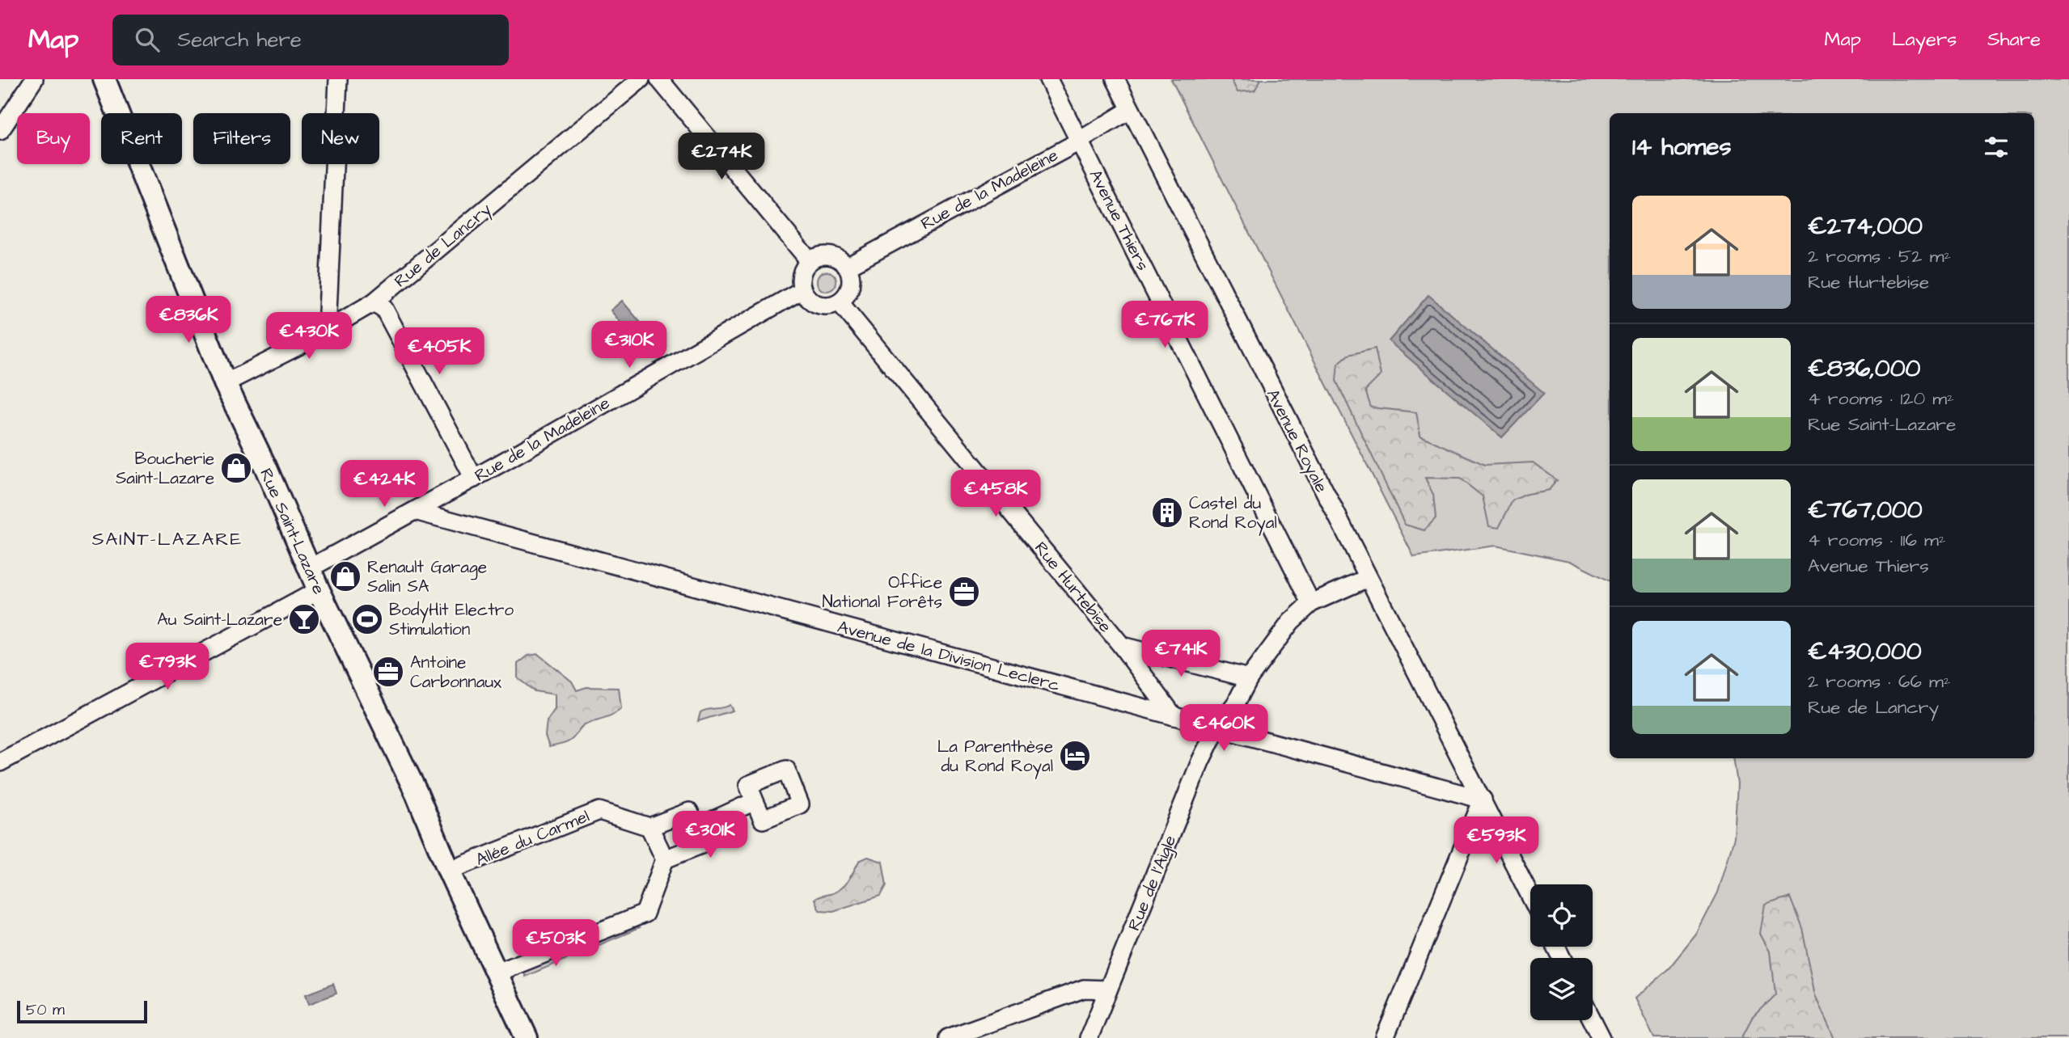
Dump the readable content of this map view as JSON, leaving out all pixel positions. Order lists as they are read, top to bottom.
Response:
{
  "streets": {
    "main road": ["Rue Saint-Lazare"],
    "street": [
      "Rue de la Madeleine",
      "Avenue Thiers",
      "Rue de Lancry",
      "Avenue Royale",
      "Rue Hurtebise",
      "Avenue de la Division Leclerc",
      "Allée du Carmel",
      "Rue de l'Aigle"
    ]
  },
  "crossings": [
    ["Rue de la Madeleine", "Avenue Thiers"],
    ["Rue de la Madeleine", "Avenue Royale"],
    ["Rue de la Madeleine", "Rue Saint-Lazare"],
    ["Rue de la Madeleine", "Rue Hurtebise"],
    ["Rue de la Madeleine", "Avenue de la Division Leclerc"],
    ["Avenue Thiers", "Rue de l'Aigle"],
    ["Rue de Lancry", "Rue Saint-Lazare"],
    ["Avenue Royale", "Avenue de la Division Leclerc"],
    ["Avenue Royale", "Rue de l'Aigle"],
    ["Rue Saint-Lazare", "Allée du Carmel"],
    ["Rue Hurtebise", "Avenue de la Division Leclerc"],
    ["Avenue de la Division Leclerc", "Rue de l'Aigle"]
  ],
  "districts": ["SAINT-LAZARE"],
  "places": {
    "shop": ["Boucherie Saint-Lazare", "Renault Garage Salin SA"],
    "building": ["Castel du Rond Royal"],
    "office": ["Office National Forêts", "Antoine Carbonnaux"],
    "bar": ["Au Saint-Lazare"],
    "sports": ["BodyHit Electro Stimulation"],
    "hotel": ["La Parenthèse du Rond Royal"]
  },
  "scale_bar": "50 m",
  "page": {
    "header": "Map",
    "search": "Search here",
    "nav": ["Map", "Layers", "Share"],
    "chip": [
      "Buy",
      "Rent",
      "Filters",
      "New"
    ],
    "heading": "14 homes",
    "price": [
      "€274K",
      "€836K",
      "€767K",
      "€430K",
      "€310K",
      "€405K",
      "€424K",
      "€458K",
      "€741K",
      "€793K",
      "€460K",
      "€301K",
      "€593K",
      "€503K"
    ],
    "list": [
      {
        "name": "€274,000",
        "note": "2 rooms · 52 m² · Rue Hurtebise"
      },
      {
        "name": "€836,000",
        "note": "4 rooms · 120 m² · Rue Saint-Lazare"
      },
      {
        "name": "€767,000",
        "note": "4 rooms · 116 m² · Avenue Thiers"
      },
      {
        "name": "€430,000",
        "note": "2 rooms · 66 m² · Rue de Lancry"
      }
    ],
    "scale": "50 m"
  }
}
